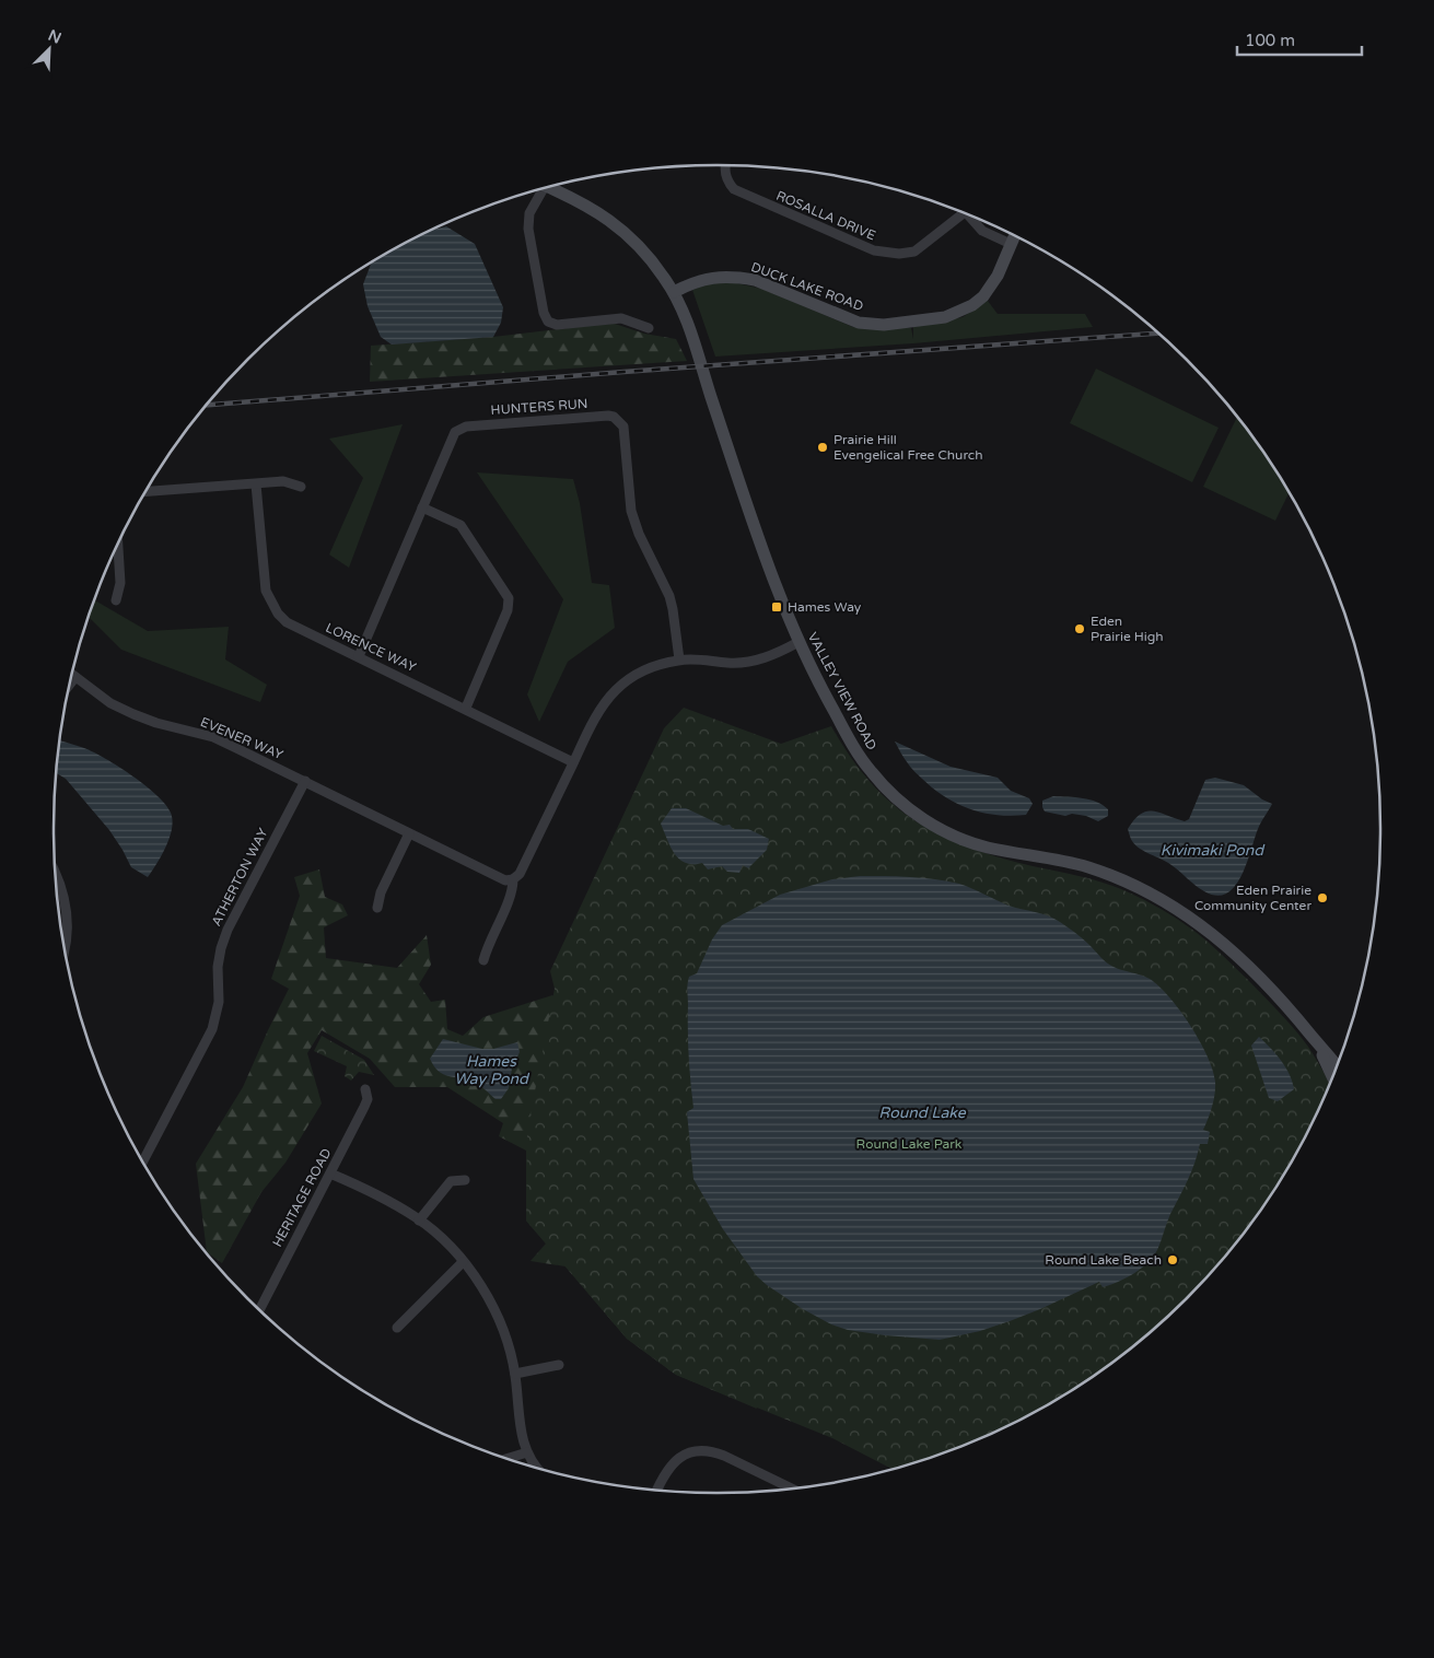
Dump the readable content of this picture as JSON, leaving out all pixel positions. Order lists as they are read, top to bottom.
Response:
{
  "streets": {
    "street": [
      "ROSALLA DRIVE",
      "DUCK LAKE ROAD",
      "HUNTERS RUN",
      "LORENCE WAY",
      "VALLEY VIEW ROAD",
      "EVENER WAY",
      "ATHERTON WAY",
      "HERITAGE ROAD"
    ]
  },
  "crossings": [
    ["DUCK LAKE ROAD", "VALLEY VIEW ROAD"],
    ["HUNTERS RUN", "LORENCE WAY"],
    ["EVENER WAY", "ATHERTON WAY"]
  ],
  "water": ["Kivimaki Pond", "Hames Way Pond", "Round Lake"],
  "parks": ["Round Lake Park"],
  "places": {
    "other": [
      "Prairie Hill Evengelical Free Church",
      "Eden Prairie High",
      "Eden Prairie Community Center",
      "Round Lake Beach"
    ],
    "transit": ["Hames Way"]
  },
  "scale_bar": "100 m",
  "north": "top right"
}
